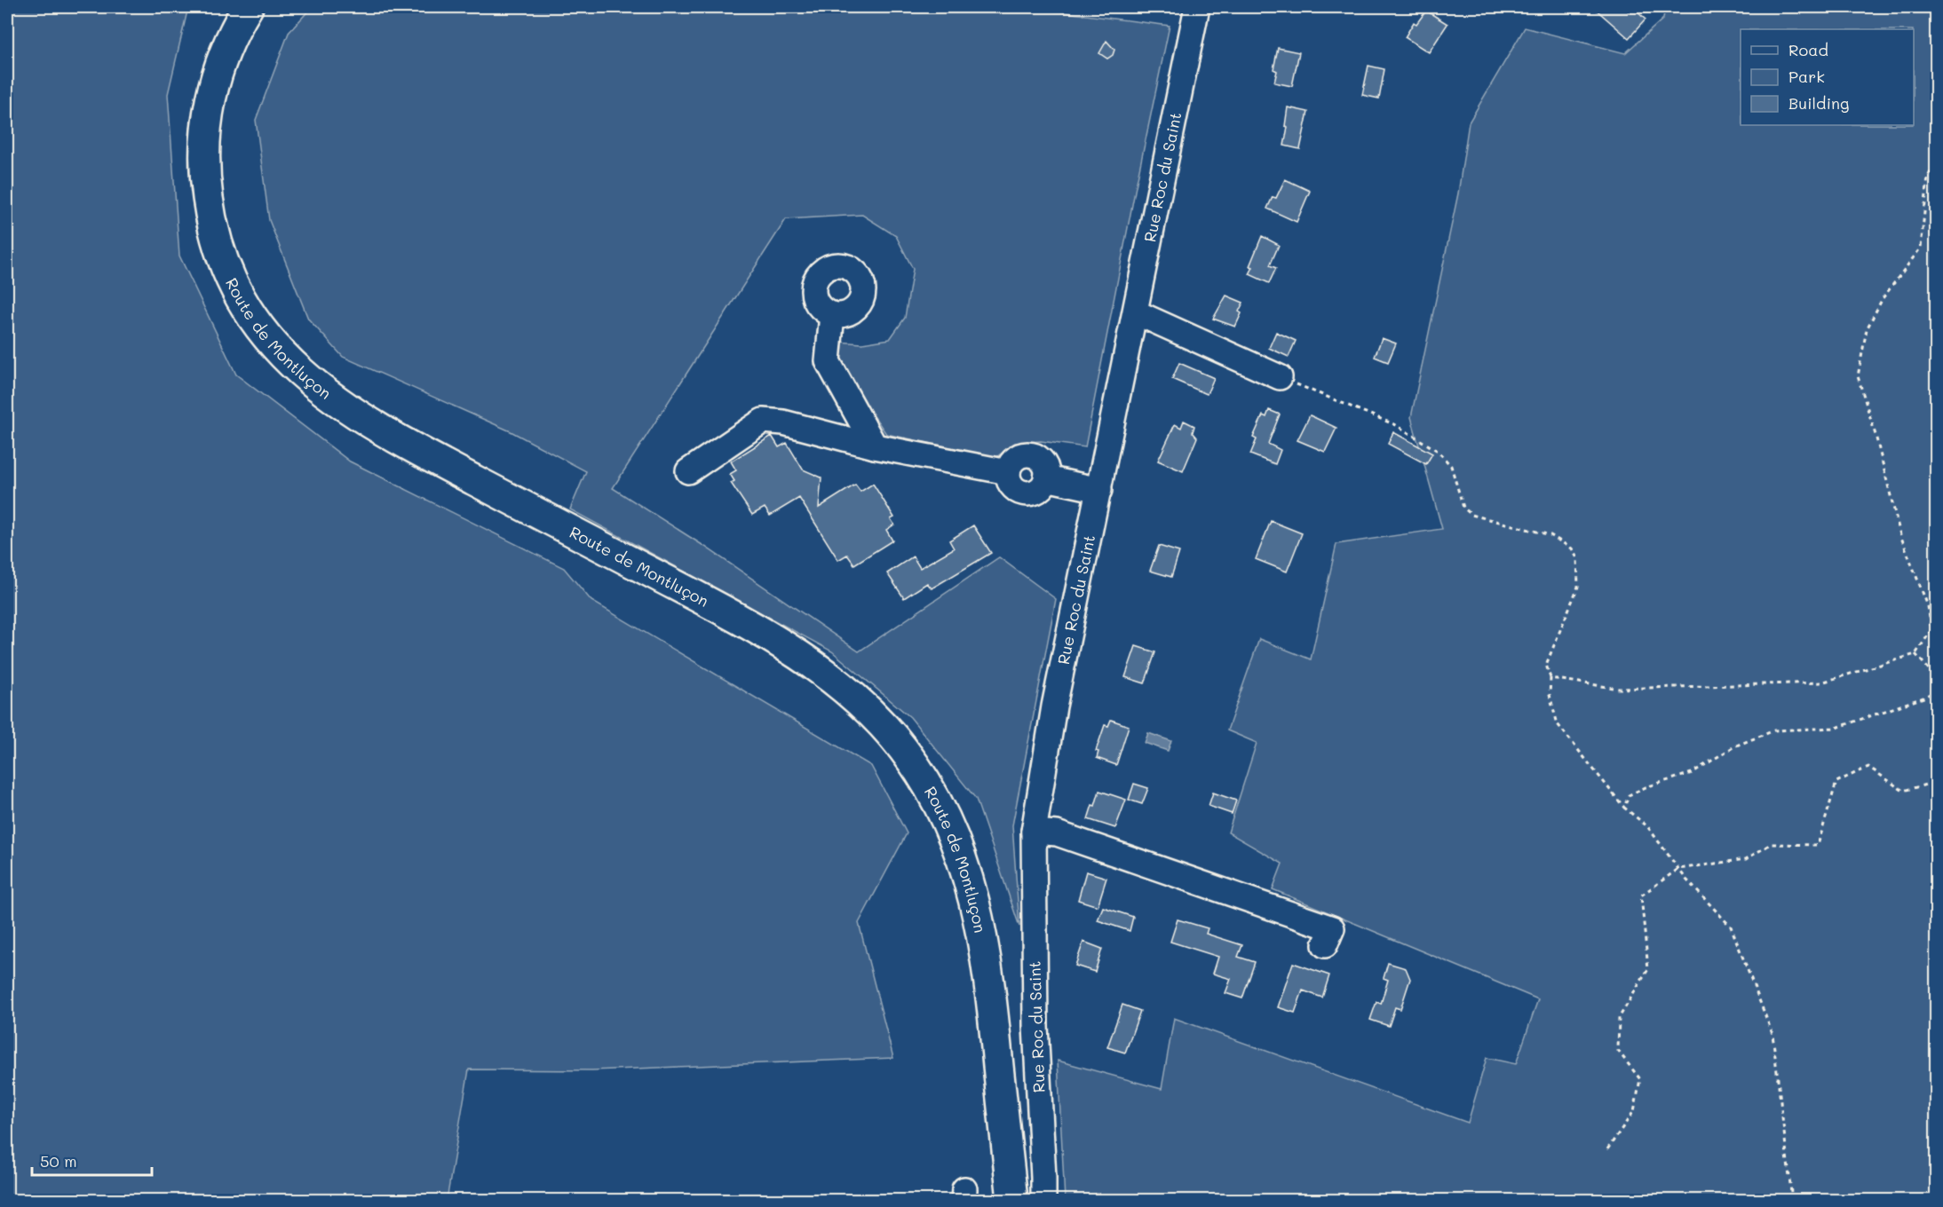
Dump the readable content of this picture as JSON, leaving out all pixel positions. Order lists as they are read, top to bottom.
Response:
{
  "streets": {
    "main road": ["Route de Montluçon"],
    "street": ["Rue Roc du Saint"]
  },
  "legend": ["Road", "Park", "Building"],
  "scale_bar": "50 m"
}
